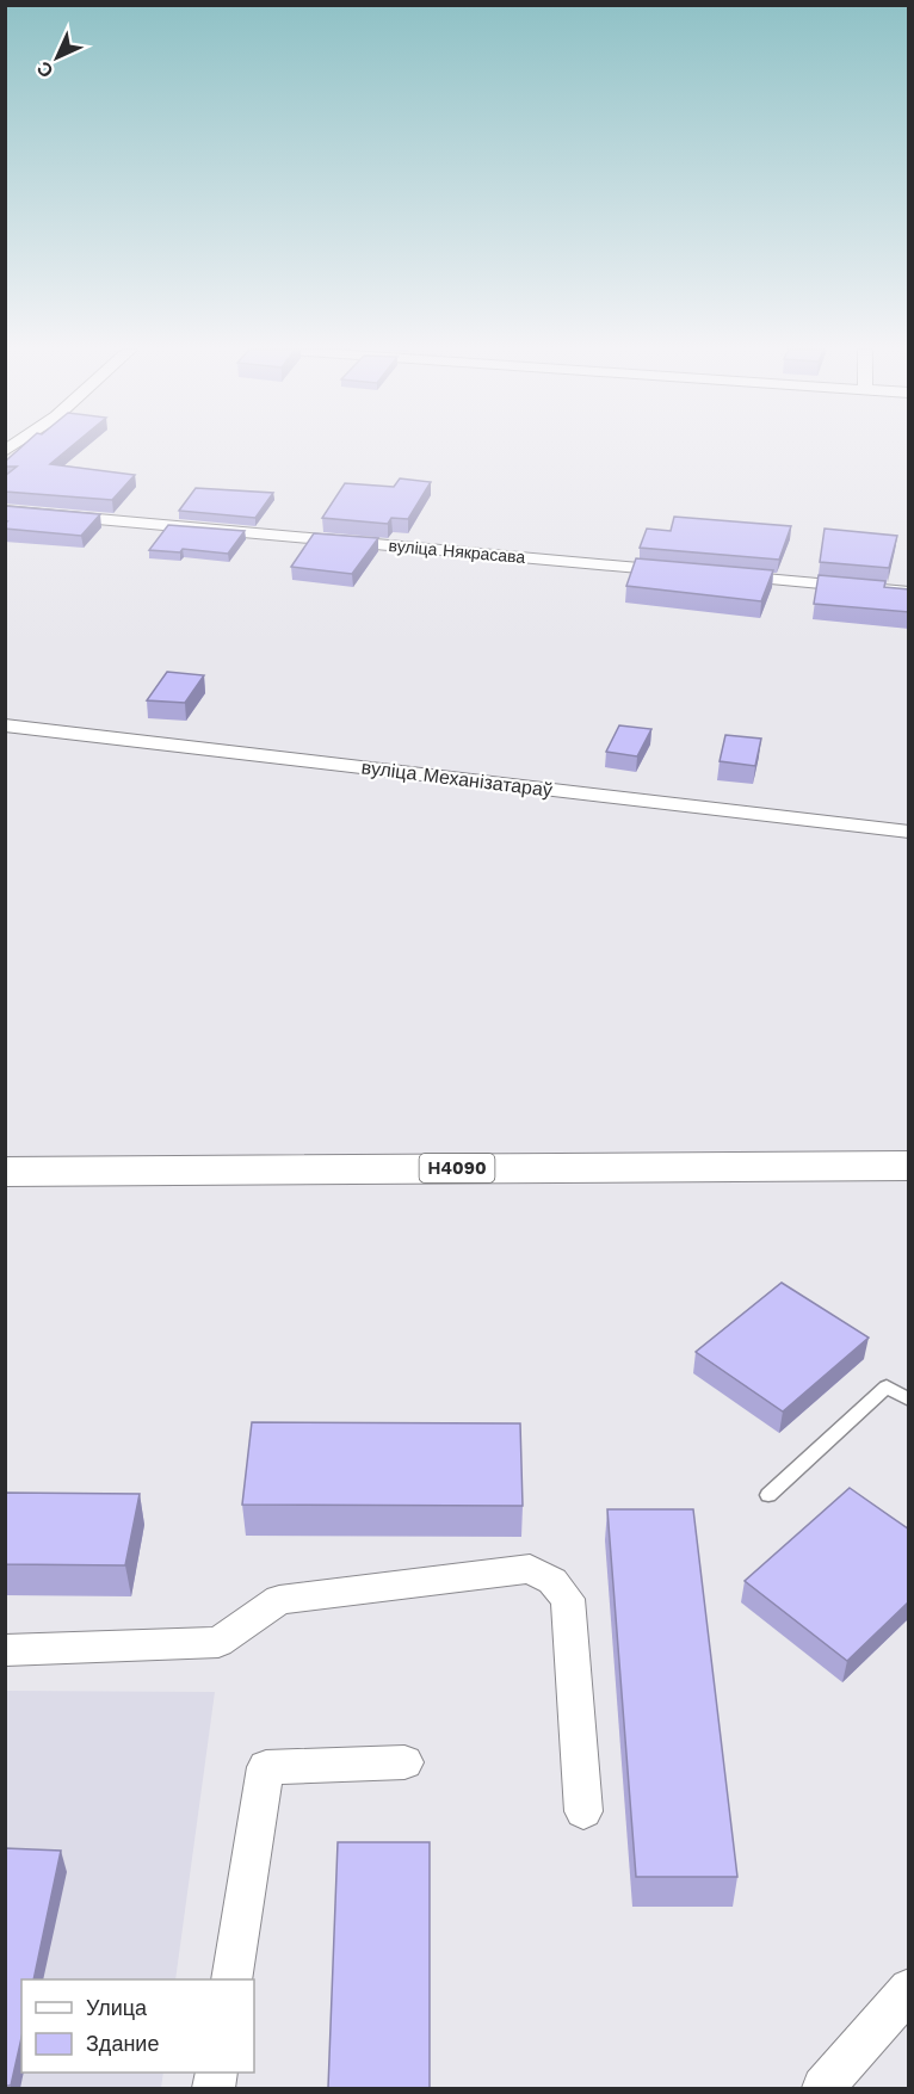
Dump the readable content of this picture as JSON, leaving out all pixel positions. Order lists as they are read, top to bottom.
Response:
{
  "streets": {
    "main road": ["Н4090"],
    "street": ["вуліца Някрасава", "вуліца Механізатараў"]
  },
  "legend": ["Улица", "Здание"],
  "north": "bottom left"
}
